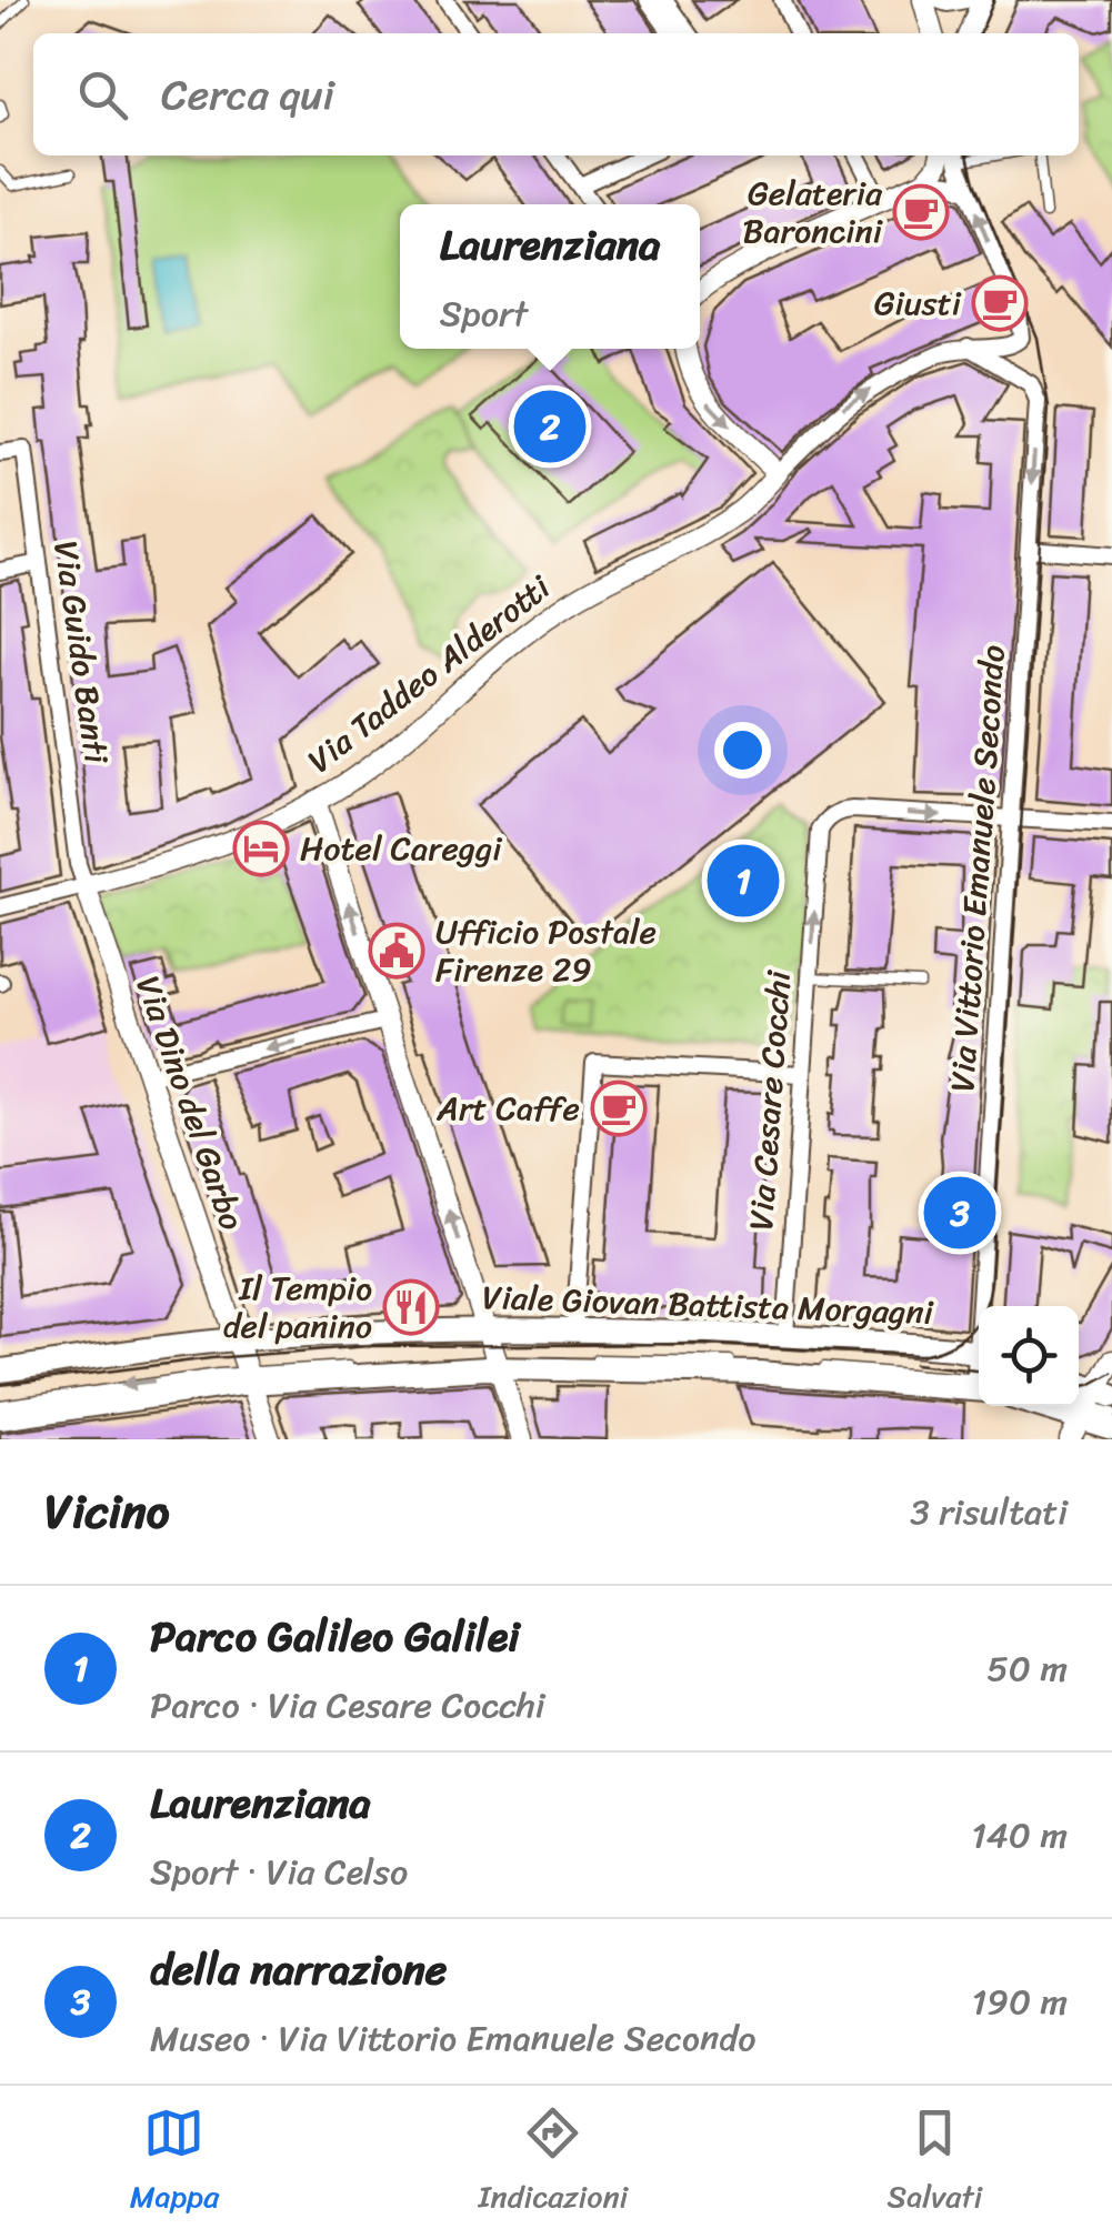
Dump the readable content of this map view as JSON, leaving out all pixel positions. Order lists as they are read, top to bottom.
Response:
{
  "streets": {
    "main road": ["Viale Giovan Battista Morgagni"],
    "street": [
      "Via Guido Banti",
      "Via Taddeo Alderotti",
      "Via Vittorio Emanuele Secondo",
      "Via Cesare Cocchi",
      "Via Dino del Garbo"
    ]
  },
  "crossings": [
    ["Via Guido Banti", "Via Taddeo Alderotti"],
    ["Via Guido Banti", "Via Dino del Garbo"],
    ["Via Taddeo Alderotti", "Via Vittorio Emanuele Secondo"],
    ["Via Taddeo Alderotti", "Via Dino del Garbo"],
    ["Via Vittorio Emanuele Secondo", "Via Cesare Cocchi"],
    ["Via Cesare Cocchi", "Viale Giovan Battista Morgagni"],
    ["Via Dino del Garbo", "Viale Giovan Battista Morgagni"]
  ],
  "places": {
    "cafe": ["Gelateria Baroncini", "Giusti", "Art Caffe"],
    "hotel": ["Hotel Careggi"],
    "public building": ["Ufficio Postale Firenze 29"],
    "restaurant": ["Il Tempio del panino"]
  },
  "page": {
    "search": "Cerca qui",
    "popup": ["Laurenziana", "Sport"],
    "pins": ["2", "1", "3"],
    "heading": ["Vicino", "3 risultati"],
    "list": [
      {
        "mark": "1",
        "name": "Parco Galileo Galilei",
        "note": "Parco · Via Cesare Cocchi",
        "value": "50 m"
      },
      {
        "mark": "2",
        "name": "Laurenziana",
        "note": "Sport · Via Celso",
        "value": "140 m"
      },
      {
        "mark": "3",
        "name": "della narrazione",
        "note": "Museo · Via Vittorio Emanuele Secondo",
        "value": "190 m"
      }
    ],
    "nav": ["Mappa", "Indicazioni", "Salvati"]
  }
}
